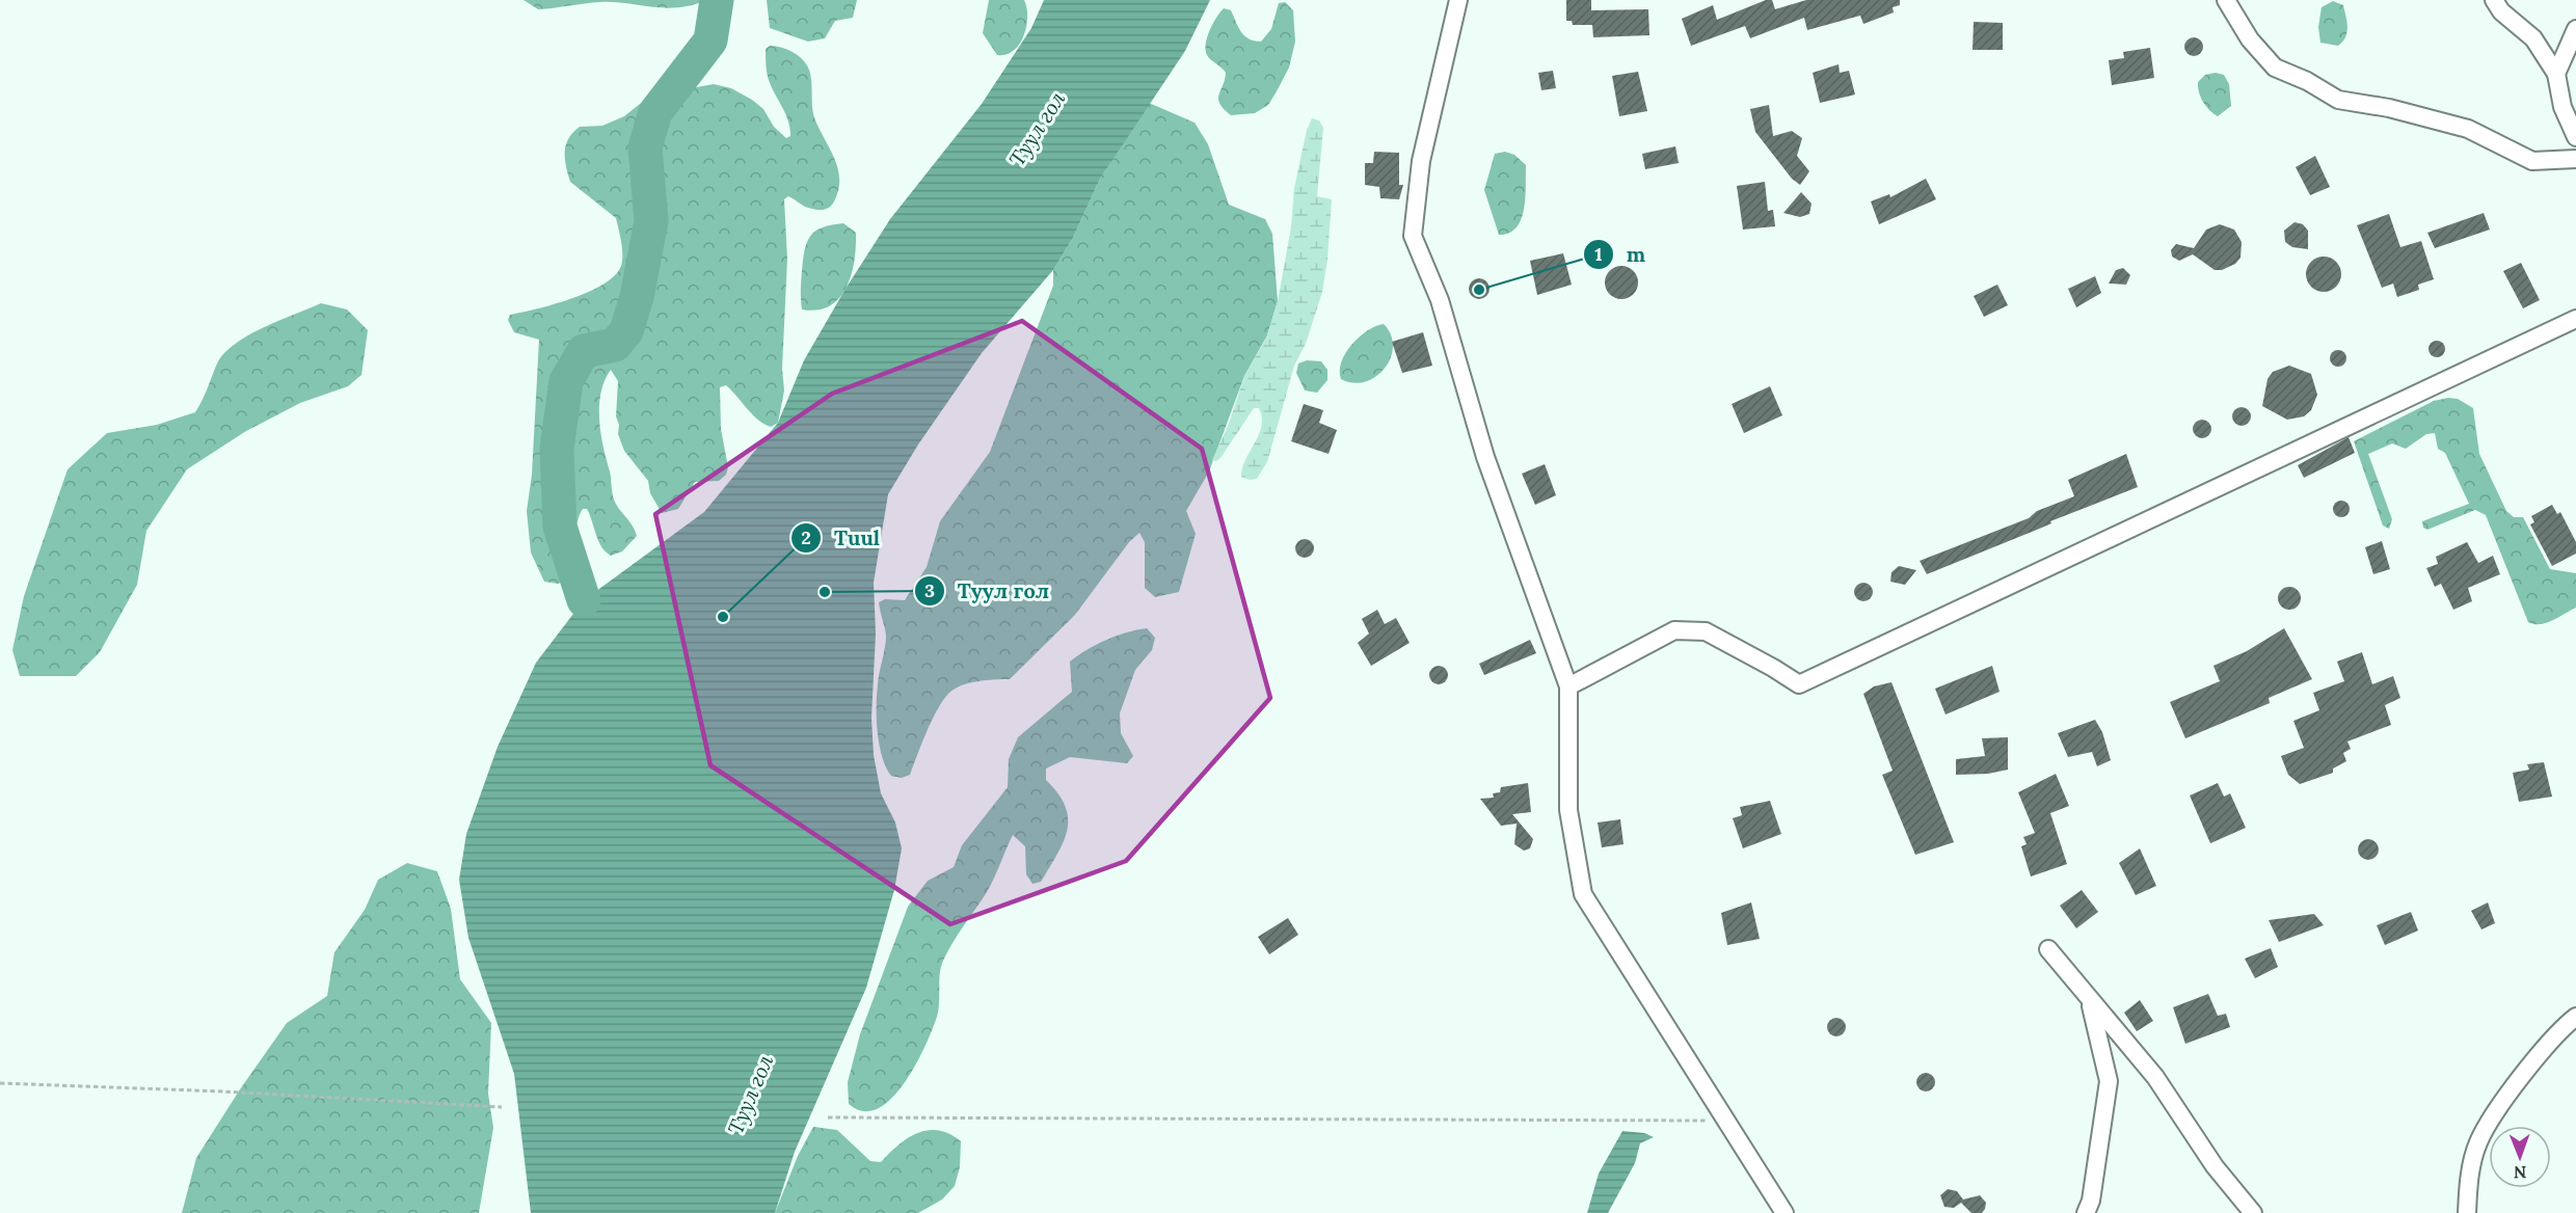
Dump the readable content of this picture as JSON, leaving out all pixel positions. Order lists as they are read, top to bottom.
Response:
{
  "water": ["Туул гол"],
  "places": ["m", "Туул гол", "Tuul"],
  "north": "bottom"
}
